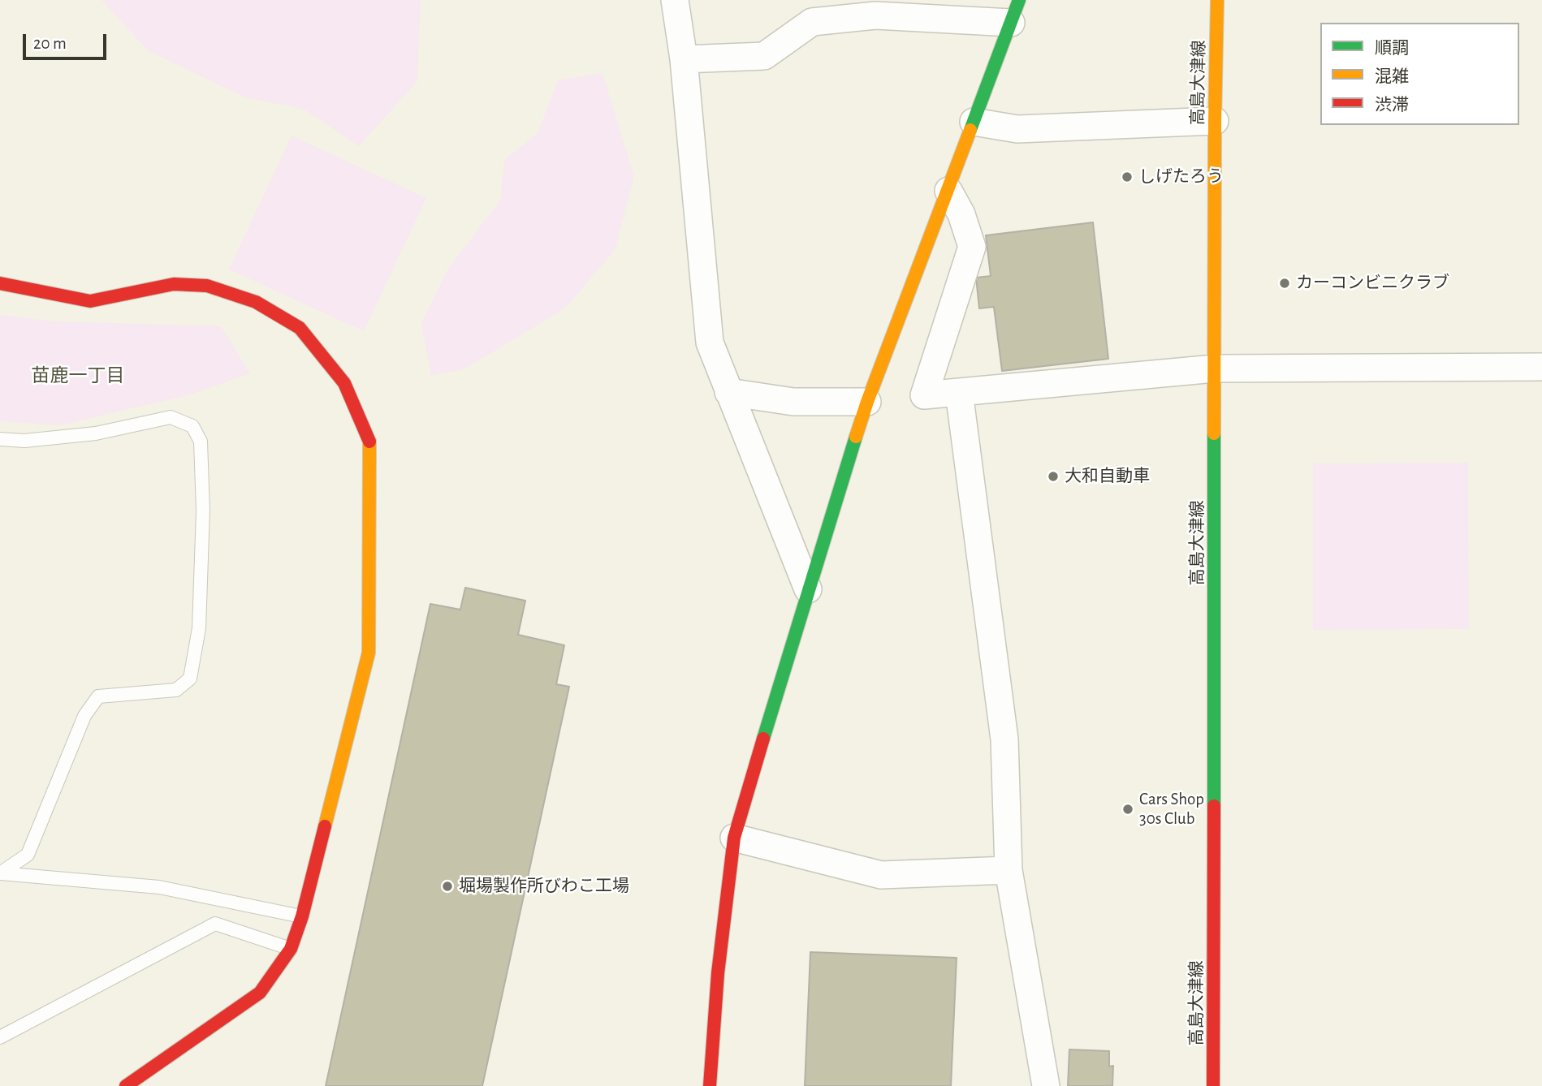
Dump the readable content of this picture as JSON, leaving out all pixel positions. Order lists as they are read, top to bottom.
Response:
{
  "streets": {
    "street": ["高島大津線"]
  },
  "districts": ["苗鹿一丁目"],
  "places": [
    "しげたろう",
    "カーコンビニクラブ",
    "大和自動車",
    "Cars Shop 30s Club",
    "堀場製作所びわこ工場"
  ],
  "legend": ["順調", "混雑", "渋滞"],
  "scale_bar": "20 m"
}
